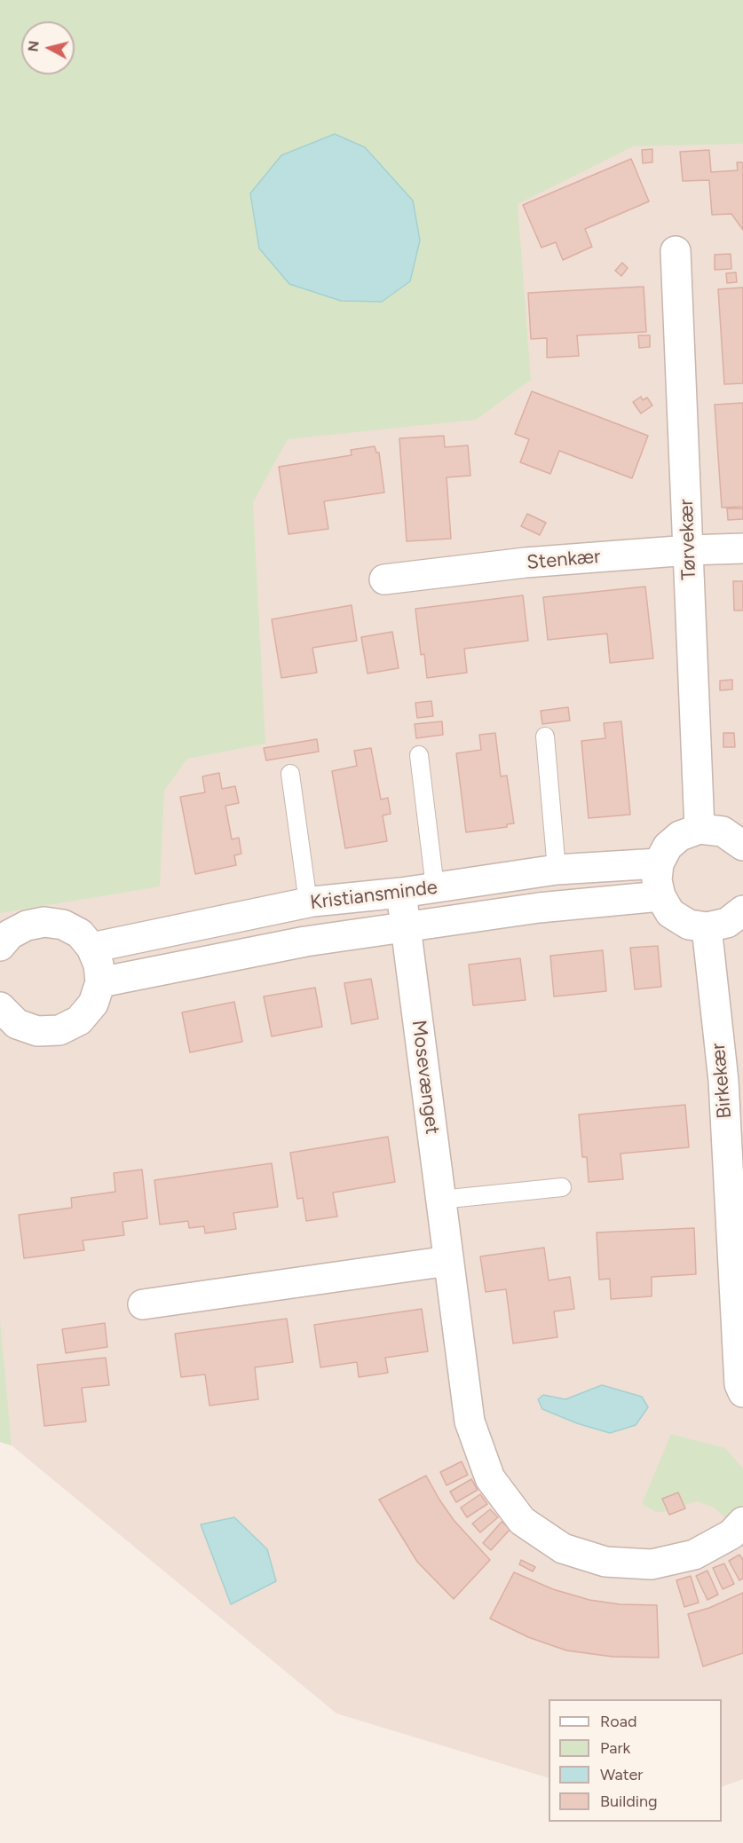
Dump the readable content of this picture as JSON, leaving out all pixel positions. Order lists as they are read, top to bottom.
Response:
{
  "streets": {
    "street": [
      "Tørvekær",
      "Stenkær",
      "Kristiansminde",
      "Mosevænget",
      "Birkekær"
    ]
  },
  "crossings": [
    ["Tørvekær", "Stenkær"],
    ["Kristiansminde", "Mosevænget"]
  ],
  "legend": [
    "Road",
    "Park",
    "Water",
    "Building"
  ],
  "north": "left"
}
